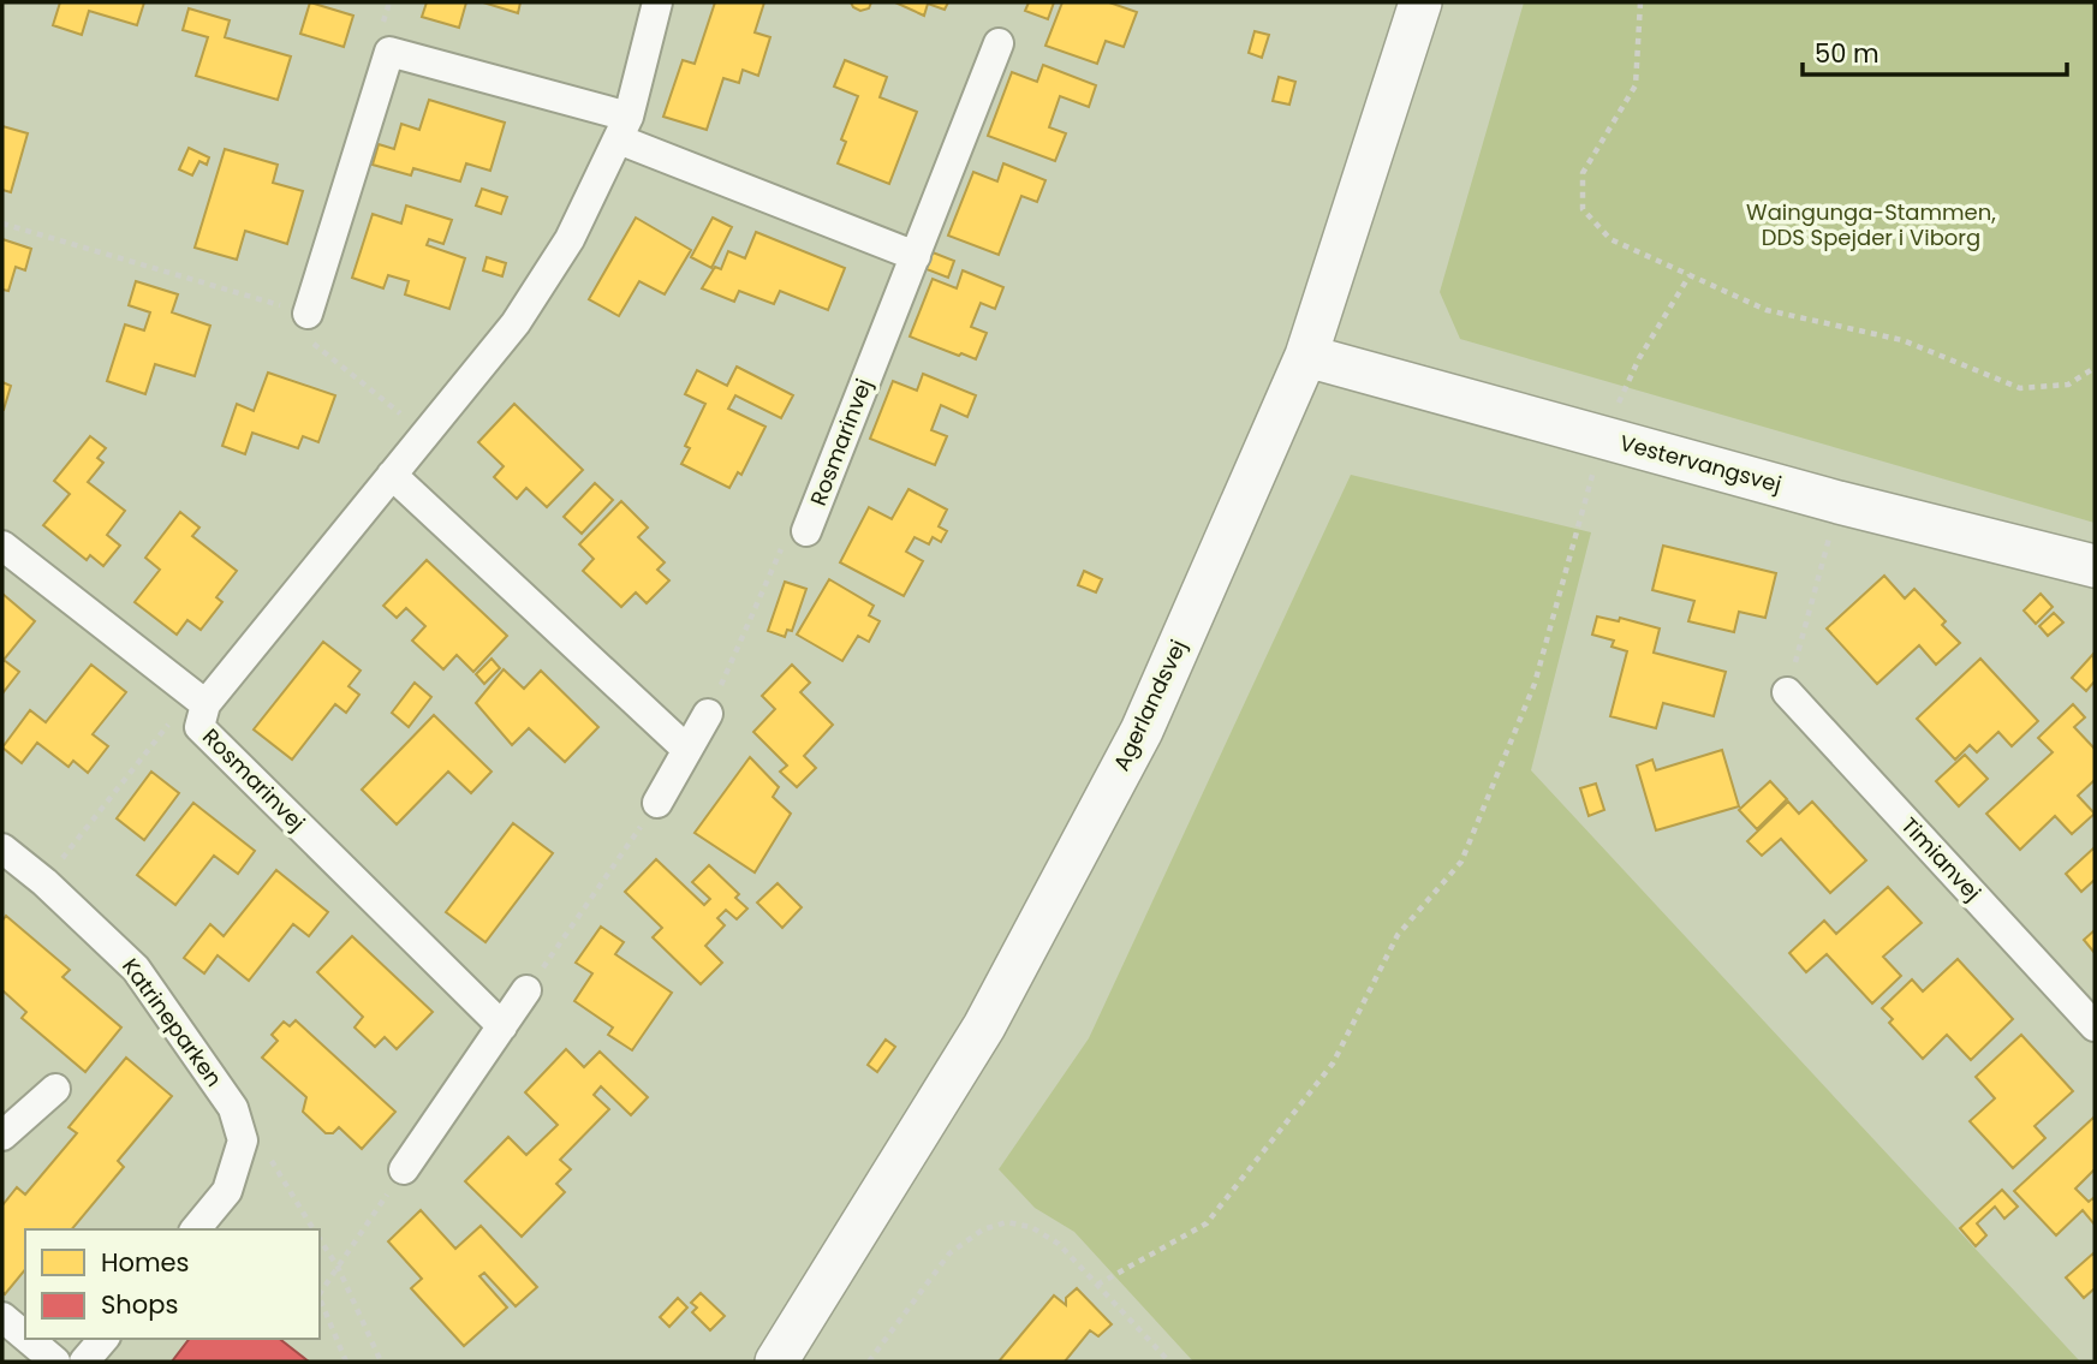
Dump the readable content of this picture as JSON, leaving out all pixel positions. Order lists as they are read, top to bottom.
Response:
{
  "streets": {
    "street": [
      "Rosmarinvej",
      "Vestervangsvej",
      "Agerlandsvej",
      "Timianvej",
      "Katrineparken"
    ]
  },
  "crossings": [
    ["Vestervangsvej", "Agerlandsvej"]
  ],
  "parks": ["Waingunga-Stammen, DDS Spejder i Viborg"],
  "legend": ["Homes", "Shops"],
  "scale_bar": "50 m"
}
